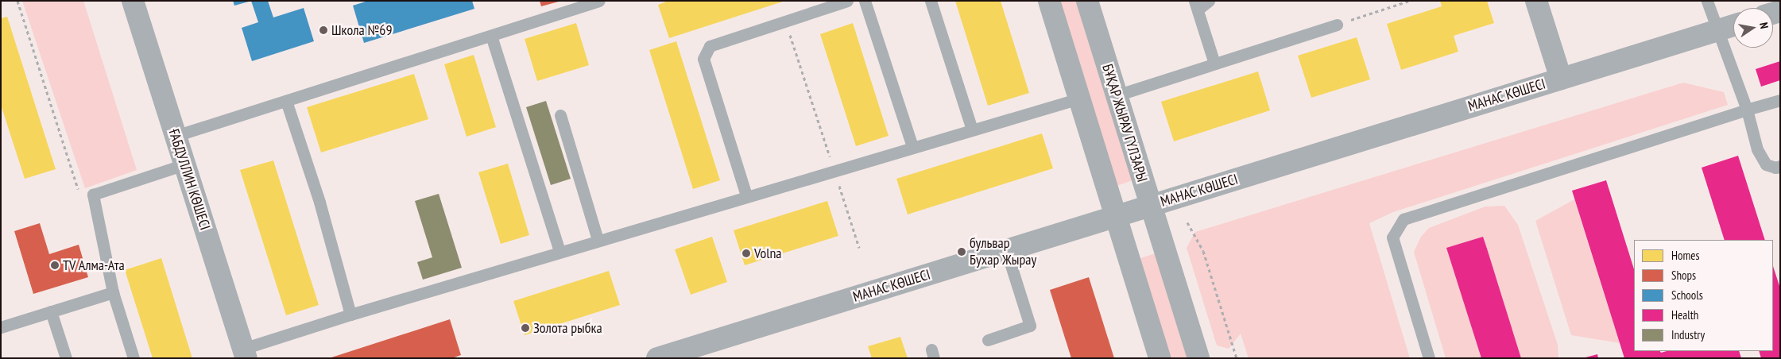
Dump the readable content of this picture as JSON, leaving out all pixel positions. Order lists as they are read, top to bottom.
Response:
{
  "streets": {
    "street": ["МАНАС КӨШЕСІ", "БҰҚАР ЖЫРАУ ГҮЛЗАРЫ", "ҒАБДУЛЛИН КӨШЕСІ"]
  },
  "crossings": [
    ["МАНАС КӨШЕСІ", "БҰҚАР ЖЫРАУ ГҮЛЗАРЫ"]
  ],
  "places": [
    "Школа №69",
    "бульвар Бухар Жырау",
    "Volna",
    "ТV Алма-Ата",
    "Золота рыбка"
  ],
  "legend": [
    "Homes",
    "Shops",
    "Schools",
    "Health",
    "Industry"
  ],
  "north": "right"
}
